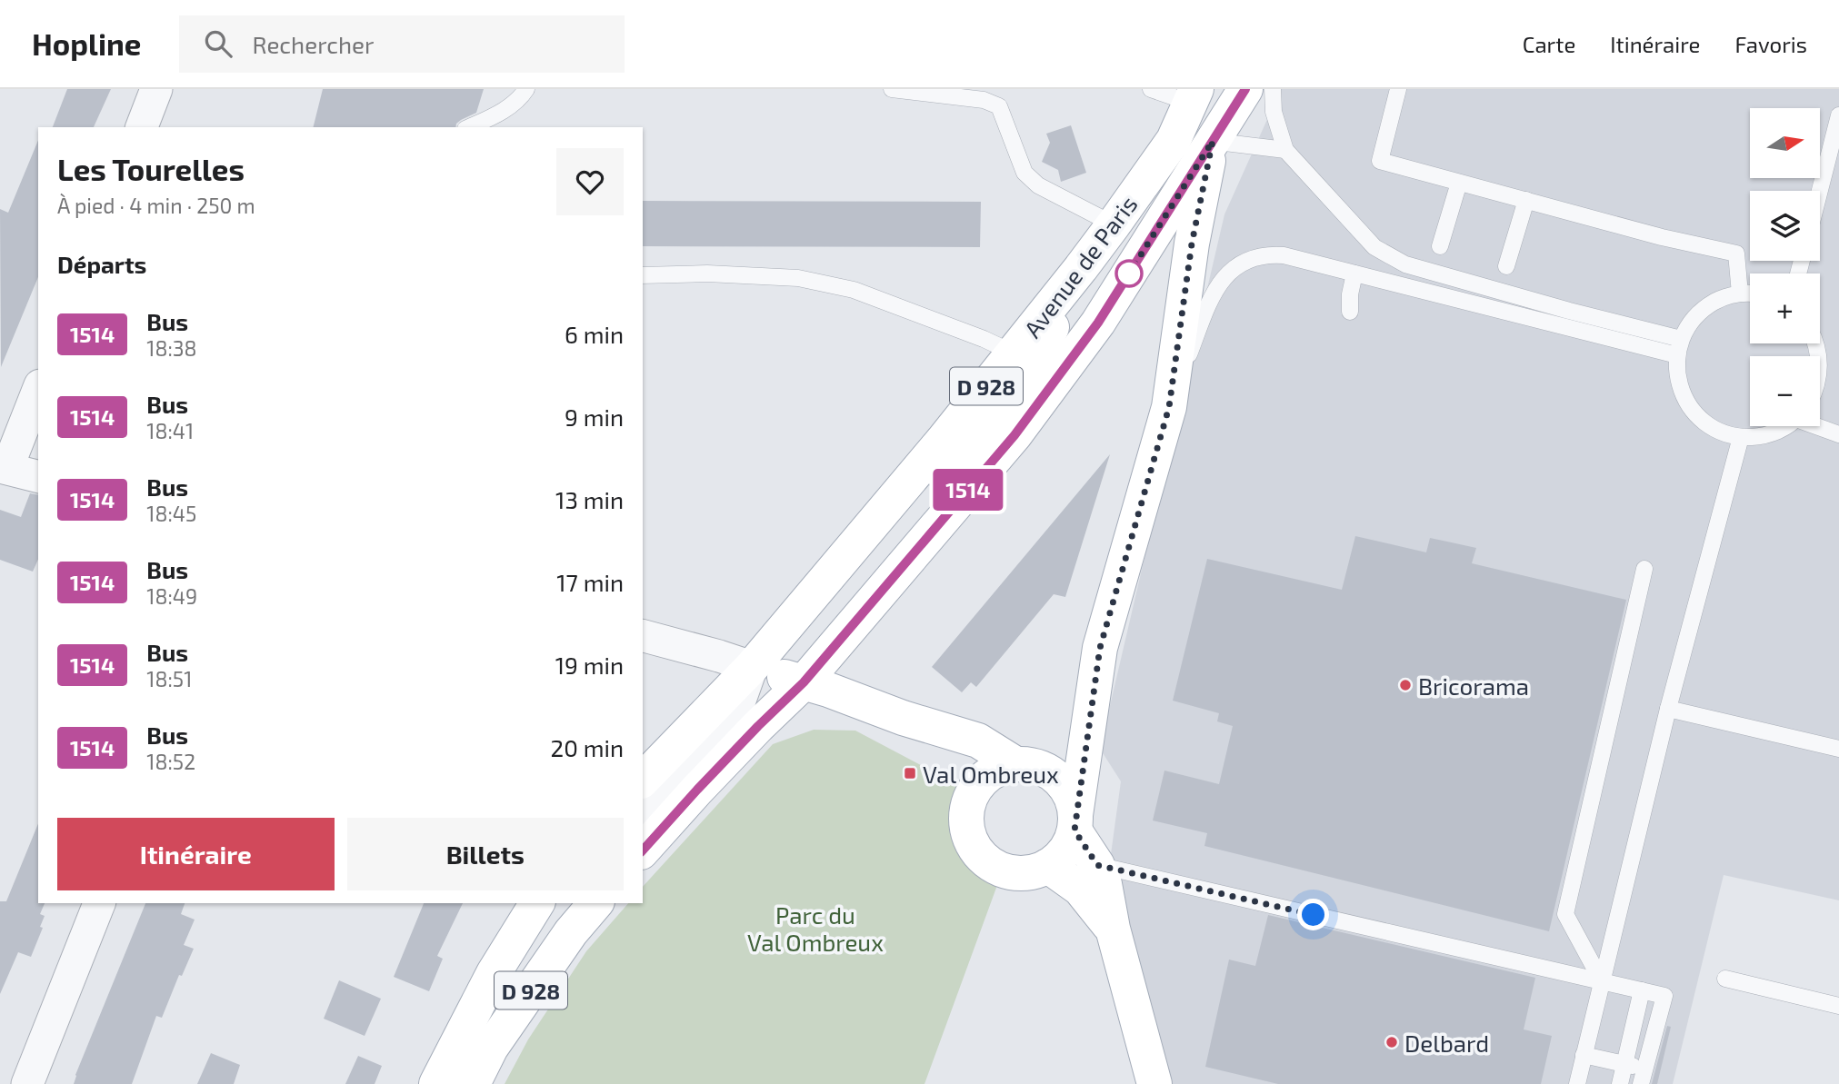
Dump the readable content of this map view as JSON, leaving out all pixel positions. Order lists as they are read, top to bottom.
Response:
{
  "streets": {
    "main road": ["Avenue de Paris", "D 928"]
  },
  "parks": ["Parc du Val Ombreux"],
  "places": {
    "other": ["Bricorama", "Delbard"],
    "transit": ["Val Ombreux"]
  },
  "lines": ["bus line 1514"],
  "north": "right",
  "page": {
    "header": "Hopline",
    "search": "Rechercher",
    "nav": ["Carte", "Itinéraire", "Favoris"],
    "on_map": "1514",
    "map_buttons": ["+", "−"],
    "heading": [
      ["Les Tourelles", "À pied · 4 min · 250 m"],
      "Départs"
    ],
    "list": [
      {
        "mark": "1514",
        "name": "Bus",
        "note": "18:38",
        "value": "6 min"
      },
      {
        "mark": "1514",
        "name": "Bus",
        "note": "18:41",
        "value": "9 min"
      },
      {
        "mark": "1514",
        "name": "Bus",
        "note": "18:45",
        "value": "13 min"
      },
      {
        "mark": "1514",
        "name": "Bus",
        "note": "18:49",
        "value": "17 min"
      },
      {
        "mark": "1514",
        "name": "Bus",
        "note": "18:51",
        "value": "19 min"
      },
      {
        "mark": "1514",
        "name": "Bus",
        "note": "18:52",
        "value": "20 min"
      }
    ],
    "buttons": ["Itinéraire", "Billets"]
  }
}
